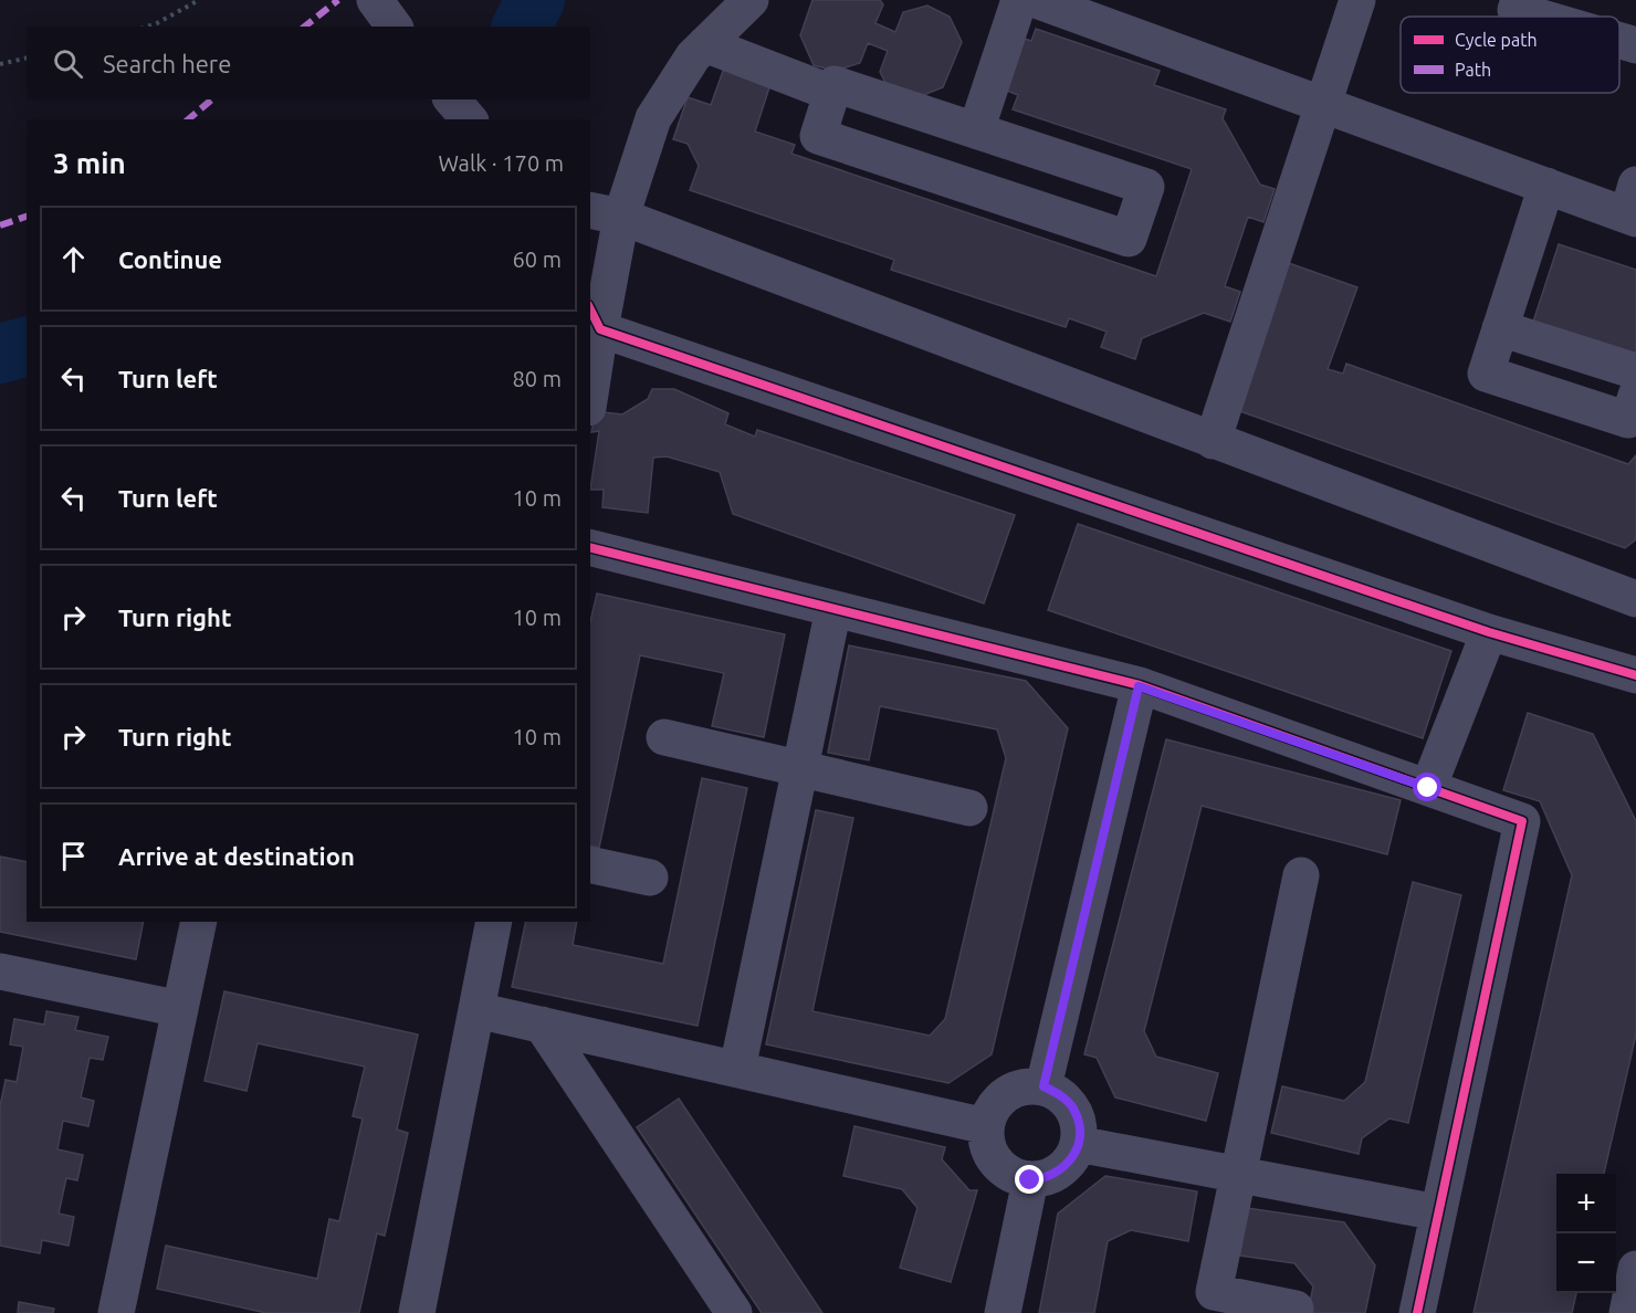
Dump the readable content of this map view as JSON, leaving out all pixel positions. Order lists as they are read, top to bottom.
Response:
{
  "legend": ["Cycle path", "Path"],
  "page": {
    "search": "Search here",
    "heading": ["3 min", "Walk · 170 m"],
    "list": [
      ["Continue", "60 m"],
      ["Turn left", "80 m"],
      ["Turn left", "10 m"],
      ["Turn right", "10 m"],
      ["Turn right", "10 m"],
      "Arrive at destination"
    ],
    "map_buttons": ["+", "−"]
  }
}
